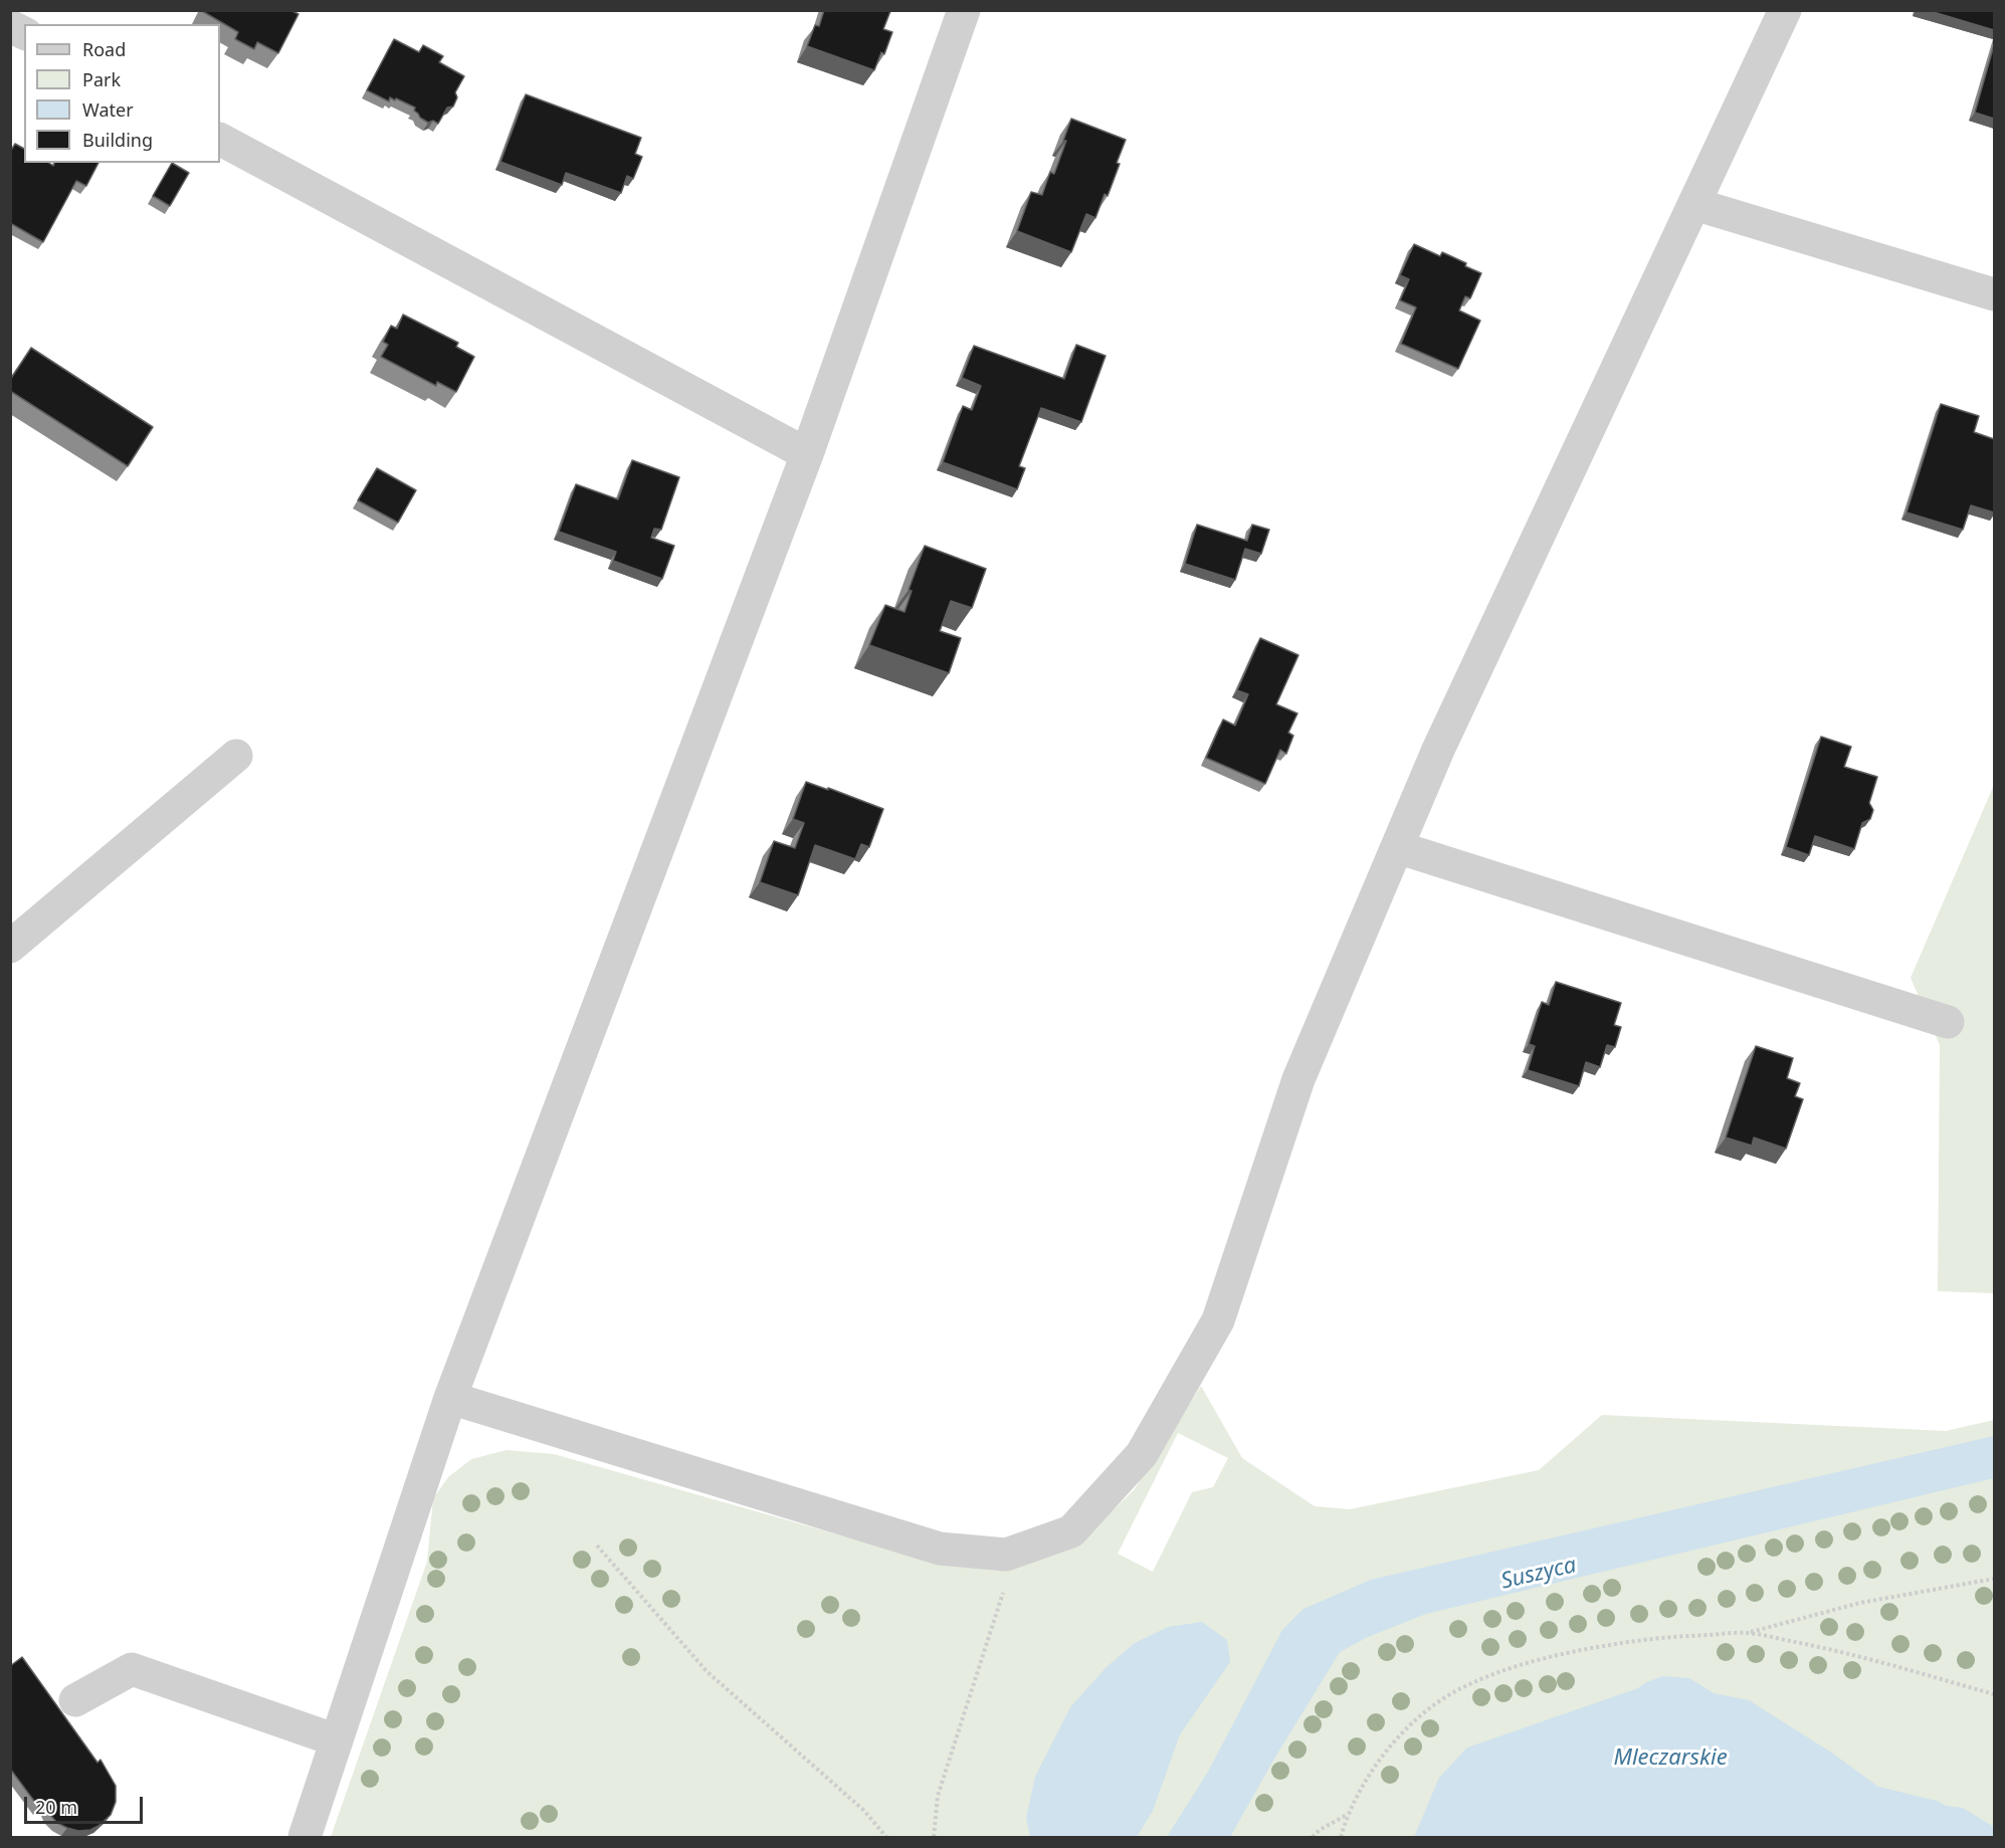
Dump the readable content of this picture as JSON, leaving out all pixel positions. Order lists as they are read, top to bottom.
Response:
{
  "water": ["Suszyca", "Mleczarskie"],
  "legend": [
    "Road",
    "Park",
    "Water",
    "Building"
  ],
  "scale_bar": "20 m"
}
